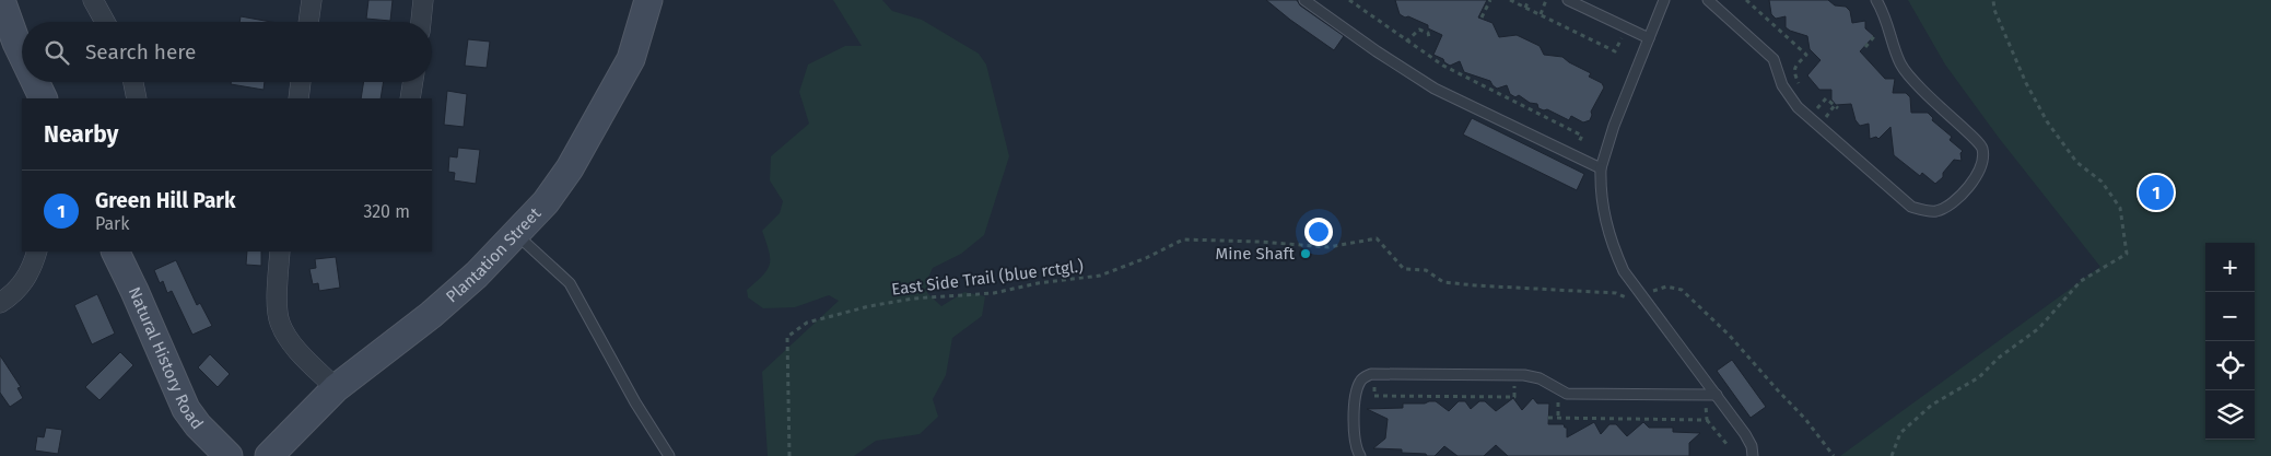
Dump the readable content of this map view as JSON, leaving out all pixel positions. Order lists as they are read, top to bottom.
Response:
{
  "streets": {
    "main road": ["Plantation Street", "Natural History Road"],
    "path": ["East Side Trail (blue rctgl.)"]
  },
  "places": ["Mine Shaft"],
  "page": {
    "search": "Search here",
    "heading": "Nearby",
    "list": [
      {
        "mark": "1",
        "name": "Green Hill Park",
        "note": "Park",
        "value": "320 m"
      }
    ],
    "pins": "1",
    "map_buttons": ["+", "−"]
  }
}
